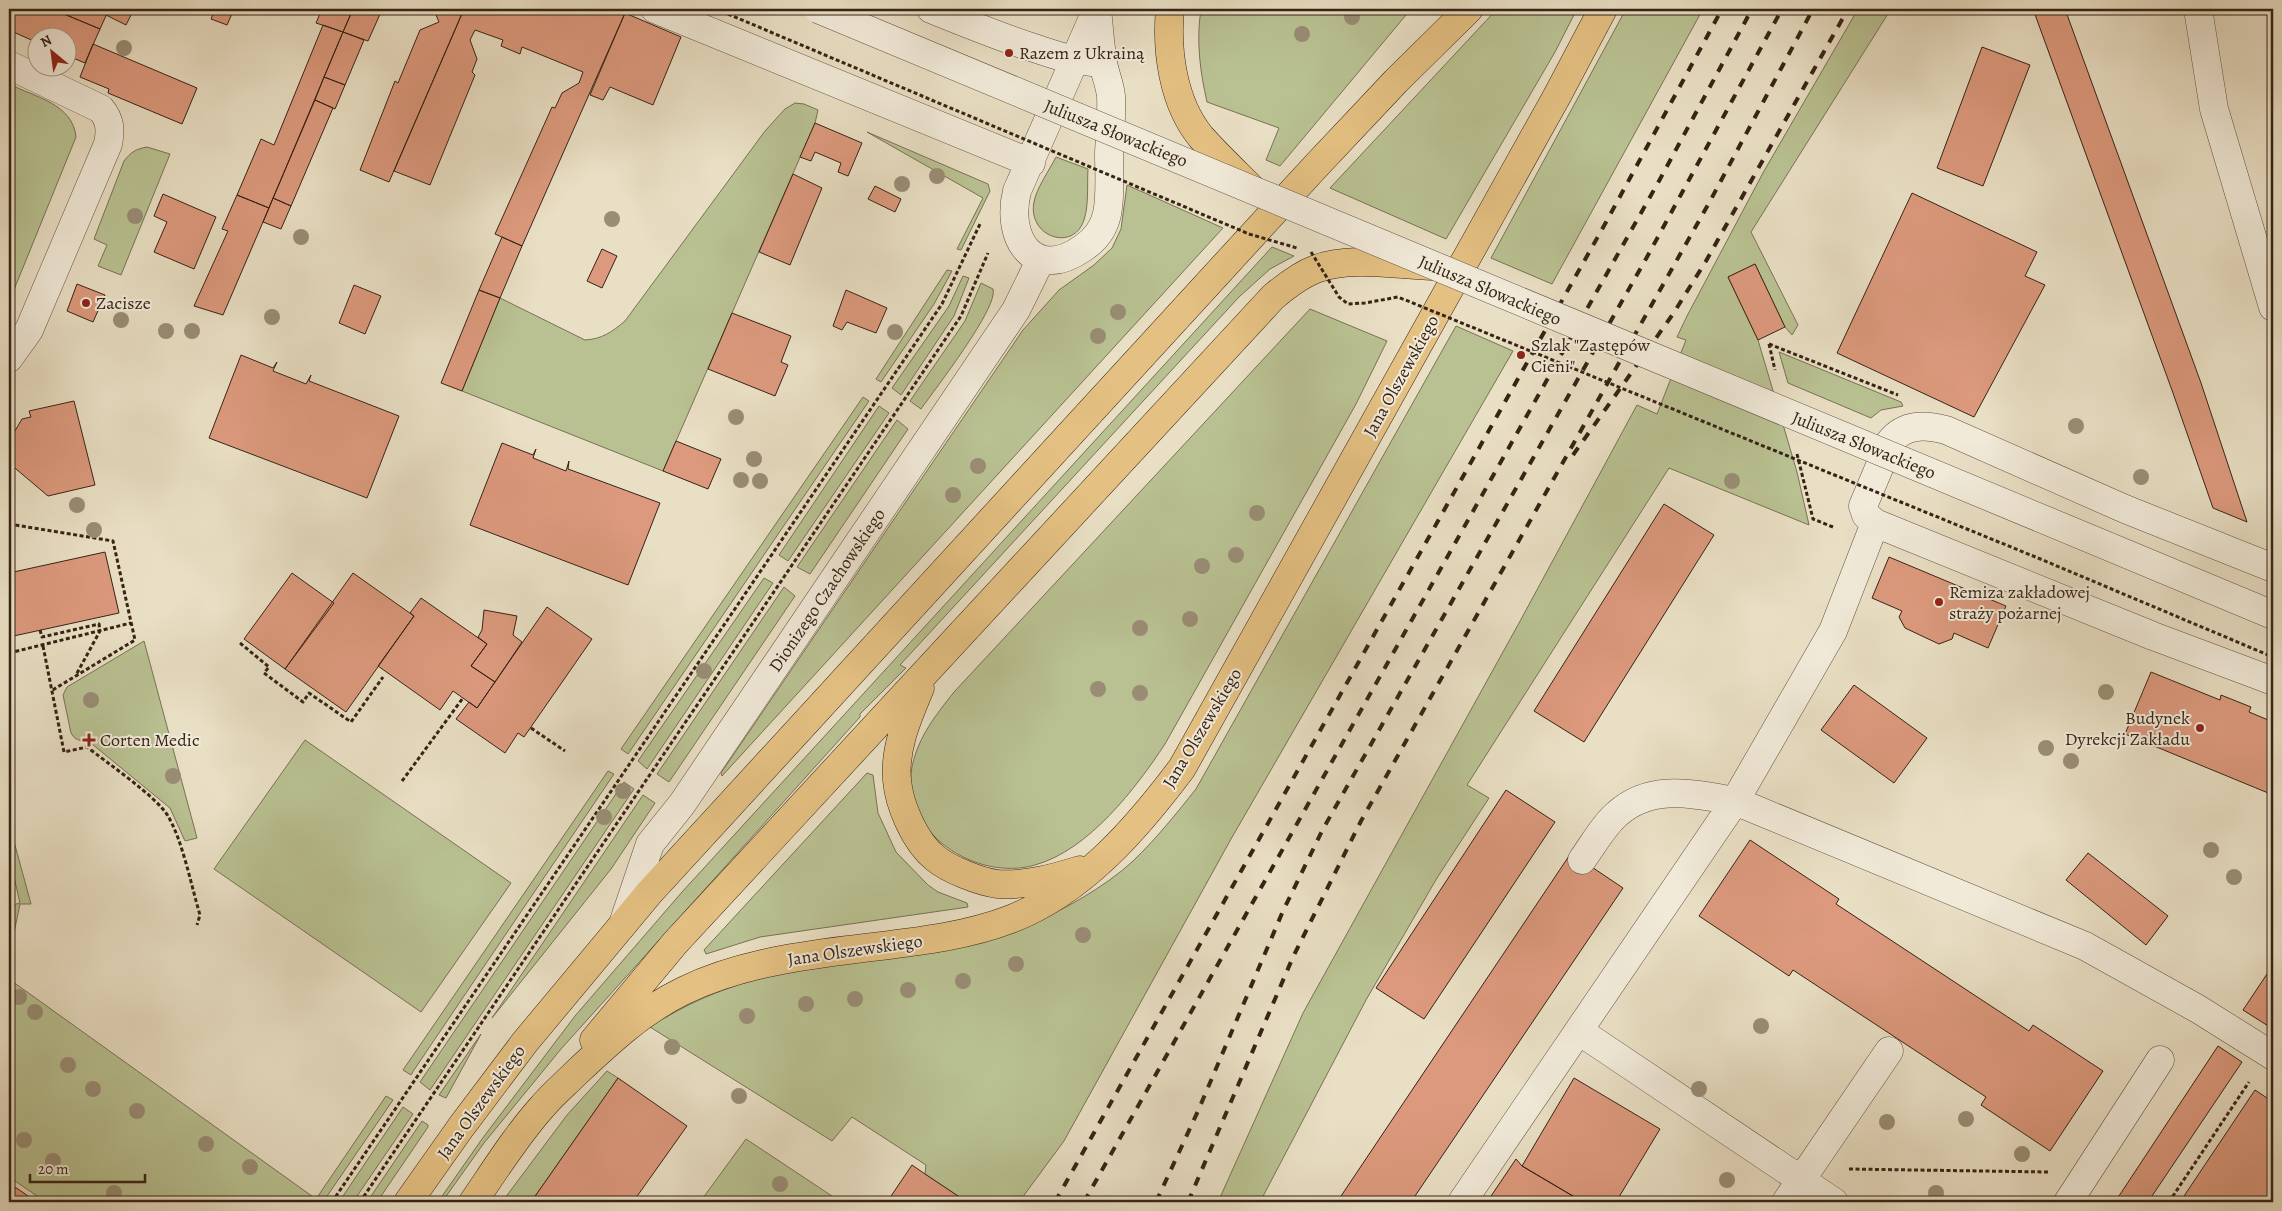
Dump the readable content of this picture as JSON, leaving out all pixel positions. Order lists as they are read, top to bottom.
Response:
{
  "streets": {
    "main road": ["Jana Olszewskiego"],
    "street": ["Juliusza Słowackiego", "Dionizego Czachowskiego"]
  },
  "crossings": [
    ["Jana Olszewskiego", "Dionizego Czachowskiego"]
  ],
  "places": {
    "other": [
      "Razem z Ukrainą",
      "Zacisze",
      "Szlak \"Zastępów Cieni\"",
      "Remiza zakładowej straży pożarnej",
      "Budynek Dyrekcji Zakładu"
    ],
    "health": ["Corten Medic"]
  },
  "scale_bar": "20 m",
  "north": "top left"
}
